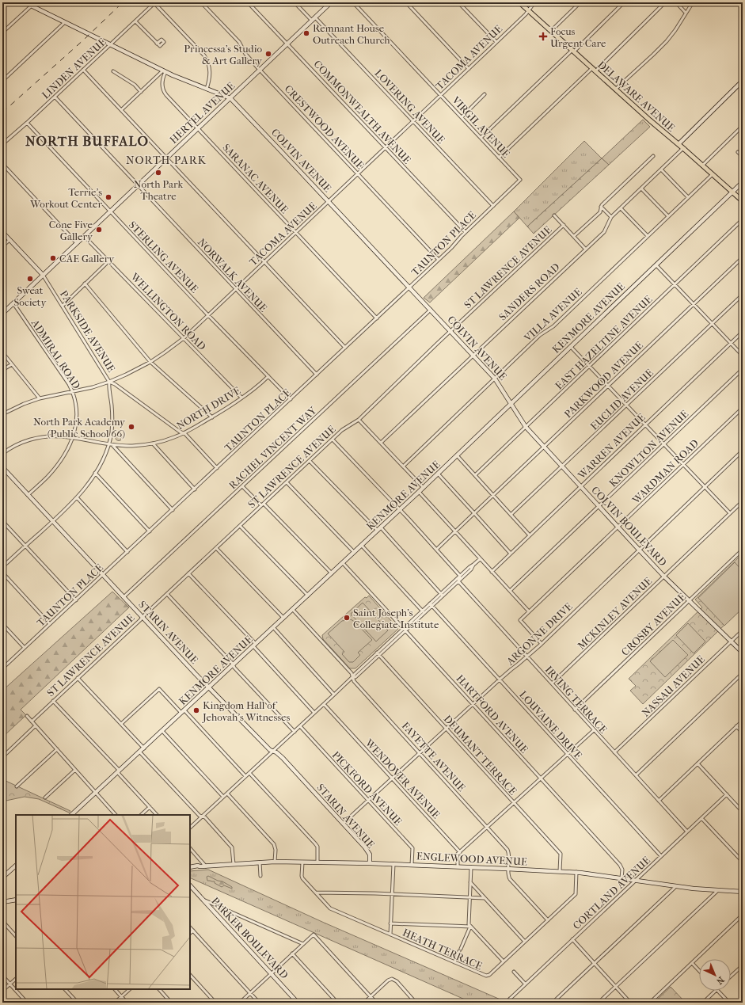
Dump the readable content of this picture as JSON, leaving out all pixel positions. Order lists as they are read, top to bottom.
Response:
{
  "streets": {
    "main road": ["DELAWARE AVENUE"],
    "street": [
      "TACOMA AVENUE",
      "LINDEN AVENUE",
      "LOVERING AVENUE",
      "COMMONWEALTH AVENUE",
      "HERTEL AVENUE",
      "CRESTWOOD AVENUE",
      "VIRGIL AVENUE",
      "COLVIN AVENUE",
      "SARANAC AVENUE",
      "TAUNTON PLACE",
      "STERLING AVENUE",
      "ST LAWRENCE AVENUE",
      "NORWALK AVENUE",
      "SANDERS ROAD",
      "WELLINGTON ROAD",
      "VILLA AVENUE",
      "KENMORE AVENUE",
      "PARKSIDE AVENUE",
      "EAST HAZELTINE AVENUE",
      "ADMIRAL ROAD",
      "PARKWOOD AVENUE",
      "EUCLID AVENUE",
      "NORTH DRIVE",
      "WARREN AVENUE",
      "RACHEL VINCENT WAY",
      "KNOWLTON AVENUE",
      "WARDMAN ROAD",
      "COLVIN BOULEVARD",
      "MCKINLEY AVENUE",
      "CROSBY AVENUE",
      "STARIN AVENUE",
      "ARGONNE DRIVE",
      "NASSAU AVENUE",
      "IRVING TERRACE",
      "HARTFORD AVENUE",
      "LOUVAINE DRIVE",
      "DEUMANT TERRACE",
      "FAYETTE AVENUE",
      "WENDOVER AVENUE",
      "PICKFORD AVENUE",
      "ENGLEWOOD AVENUE",
      "CORTLAND AVENUE",
      "PARKER BOULEVARD",
      "HEATH TERRACE"
    ]
  },
  "crossings": [
    ["TACOMA AVENUE", "DELAWARE AVENUE"],
    ["TACOMA AVENUE", "LOVERING AVENUE"],
    ["TACOMA AVENUE", "COMMONWEALTH AVENUE"],
    ["TACOMA AVENUE", "CRESTWOOD AVENUE"],
    ["TACOMA AVENUE", "VIRGIL AVENUE"],
    ["TACOMA AVENUE", "COLVIN AVENUE"],
    ["TACOMA AVENUE", "SARANAC AVENUE"],
    ["TACOMA AVENUE", "STERLING AVENUE"],
    ["TACOMA AVENUE", "NORWALK AVENUE"],
    ["TACOMA AVENUE", "WELLINGTON ROAD"],
    ["TACOMA AVENUE", "PARKSIDE AVENUE"],
    ["TACOMA AVENUE", "ADMIRAL ROAD"],
    ["LINDEN AVENUE", "COLVIN AVENUE"],
    ["LINDEN AVENUE", "STERLING AVENUE"],
    ["DELAWARE AVENUE", "SANDERS ROAD"],
    ["DELAWARE AVENUE", "VILLA AVENUE"],
    ["DELAWARE AVENUE", "KENMORE AVENUE"],
    ["LOVERING AVENUE", "HERTEL AVENUE"],
    ["LOVERING AVENUE", "TAUNTON PLACE"],
    ["COMMONWEALTH AVENUE", "HERTEL AVENUE"],
    ["COMMONWEALTH AVENUE", "TAUNTON PLACE"],
    ["HERTEL AVENUE", "CRESTWOOD AVENUE"],
    ["HERTEL AVENUE", "COLVIN AVENUE"],
    ["HERTEL AVENUE", "SARANAC AVENUE"],
    ["HERTEL AVENUE", "STERLING AVENUE"],
    ["HERTEL AVENUE", "NORWALK AVENUE"],
    ["HERTEL AVENUE", "WELLINGTON ROAD"],
    ["HERTEL AVENUE", "PARKSIDE AVENUE"],
    ["HERTEL AVENUE", "ADMIRAL ROAD"],
    ["CRESTWOOD AVENUE", "TAUNTON PLACE"],
    ["VIRGIL AVENUE", "TAUNTON PLACE"],
    ["COLVIN AVENUE", "SARANAC AVENUE"],
    ["COLVIN AVENUE", "TAUNTON PLACE"],
    ["COLVIN AVENUE", "ST LAWRENCE AVENUE"],
    ["COLVIN AVENUE", "SANDERS ROAD"],
    ["COLVIN AVENUE", "VILLA AVENUE"],
    ["COLVIN AVENUE", "KENMORE AVENUE"],
    ["COLVIN AVENUE", "RACHEL VINCENT WAY"],
    ["COLVIN AVENUE", "COLVIN BOULEVARD"],
    ["SARANAC AVENUE", "TAUNTON PLACE"],
    ["TAUNTON PLACE", "STERLING AVENUE"],
    ["TAUNTON PLACE", "NORWALK AVENUE"],
    ["TAUNTON PLACE", "STARIN AVENUE"],
    ["STERLING AVENUE", "NORTH DRIVE"],
    ["ST LAWRENCE AVENUE", "STARIN AVENUE"],
    ["WELLINGTON ROAD", "NORTH DRIVE"],
    ["KENMORE AVENUE", "COLVIN BOULEVARD"],
    ["KENMORE AVENUE", "STARIN AVENUE"],
    ["KENMORE AVENUE", "HARTFORD AVENUE"],
    ["KENMORE AVENUE", "FAYETTE AVENUE"],
    ["PARKSIDE AVENUE", "NORTH DRIVE"],
    ["PARKSIDE AVENUE", "STARIN AVENUE"],
    ["EAST HAZELTINE AVENUE", "COLVIN BOULEVARD"],
    ["ADMIRAL ROAD", "STARIN AVENUE"],
    ["PARKWOOD AVENUE", "COLVIN BOULEVARD"],
    ["EUCLID AVENUE", "COLVIN BOULEVARD"],
    ["WARREN AVENUE", "COLVIN BOULEVARD"],
    ["RACHEL VINCENT WAY", "STARIN AVENUE"],
    ["KNOWLTON AVENUE", "COLVIN BOULEVARD"],
    ["WARDMAN ROAD", "COLVIN BOULEVARD"],
    ["WARDMAN ROAD", "ARGONNE DRIVE"],
    ["COLVIN BOULEVARD", "MCKINLEY AVENUE"],
    ["COLVIN BOULEVARD", "CROSBY AVENUE"],
    ["COLVIN BOULEVARD", "ARGONNE DRIVE"],
    ["COLVIN BOULEVARD", "NASSAU AVENUE"],
    ["MCKINLEY AVENUE", "IRVING TERRACE"],
    ["CROSBY AVENUE", "IRVING TERRACE"],
    ["STARIN AVENUE", "ARGONNE DRIVE"],
    ["STARIN AVENUE", "ENGLEWOOD AVENUE"],
    ["ARGONNE DRIVE", "IRVING TERRACE"],
    ["ARGONNE DRIVE", "HARTFORD AVENUE"],
    ["ARGONNE DRIVE", "LOUVAINE DRIVE"],
    ["ARGONNE DRIVE", "DEUMANT TERRACE"],
    ["ARGONNE DRIVE", "FAYETTE AVENUE"],
    ["ARGONNE DRIVE", "WENDOVER AVENUE"],
    ["ARGONNE DRIVE", "PICKFORD AVENUE"],
    ["NASSAU AVENUE", "IRVING TERRACE"],
    ["IRVING TERRACE", "CORTLAND AVENUE"],
    ["HARTFORD AVENUE", "ENGLEWOOD AVENUE"],
    ["LOUVAINE DRIVE", "CORTLAND AVENUE"],
    ["DEUMANT TERRACE", "ENGLEWOOD AVENUE"],
    ["FAYETTE AVENUE", "ENGLEWOOD AVENUE"],
    ["FAYETTE AVENUE", "HEATH TERRACE"],
    ["PICKFORD AVENUE", "ENGLEWOOD AVENUE"],
    ["ENGLEWOOD AVENUE", "CORTLAND AVENUE"],
    ["ENGLEWOOD AVENUE", "HEATH TERRACE"]
  ],
  "districts": ["NORTH BUFFALO", "NORTH PARK"],
  "places": {
    "other": [
      "Remnant House Outreach Church",
      "Princessa's Studio & Art Gallery",
      "North Park Theatre",
      "Terrie's Workout Center",
      "Cone Five Gallery",
      "CAE Gallery",
      "Sweat Society",
      "North Park Academy (Public School 66)",
      "Saint Joseph's Collegiate Institute",
      "Kingdom Hall of Jehovah’s Witnesses"
    ],
    "health": ["Focus Urgent Care"]
  },
  "north": "bottom right"
}
